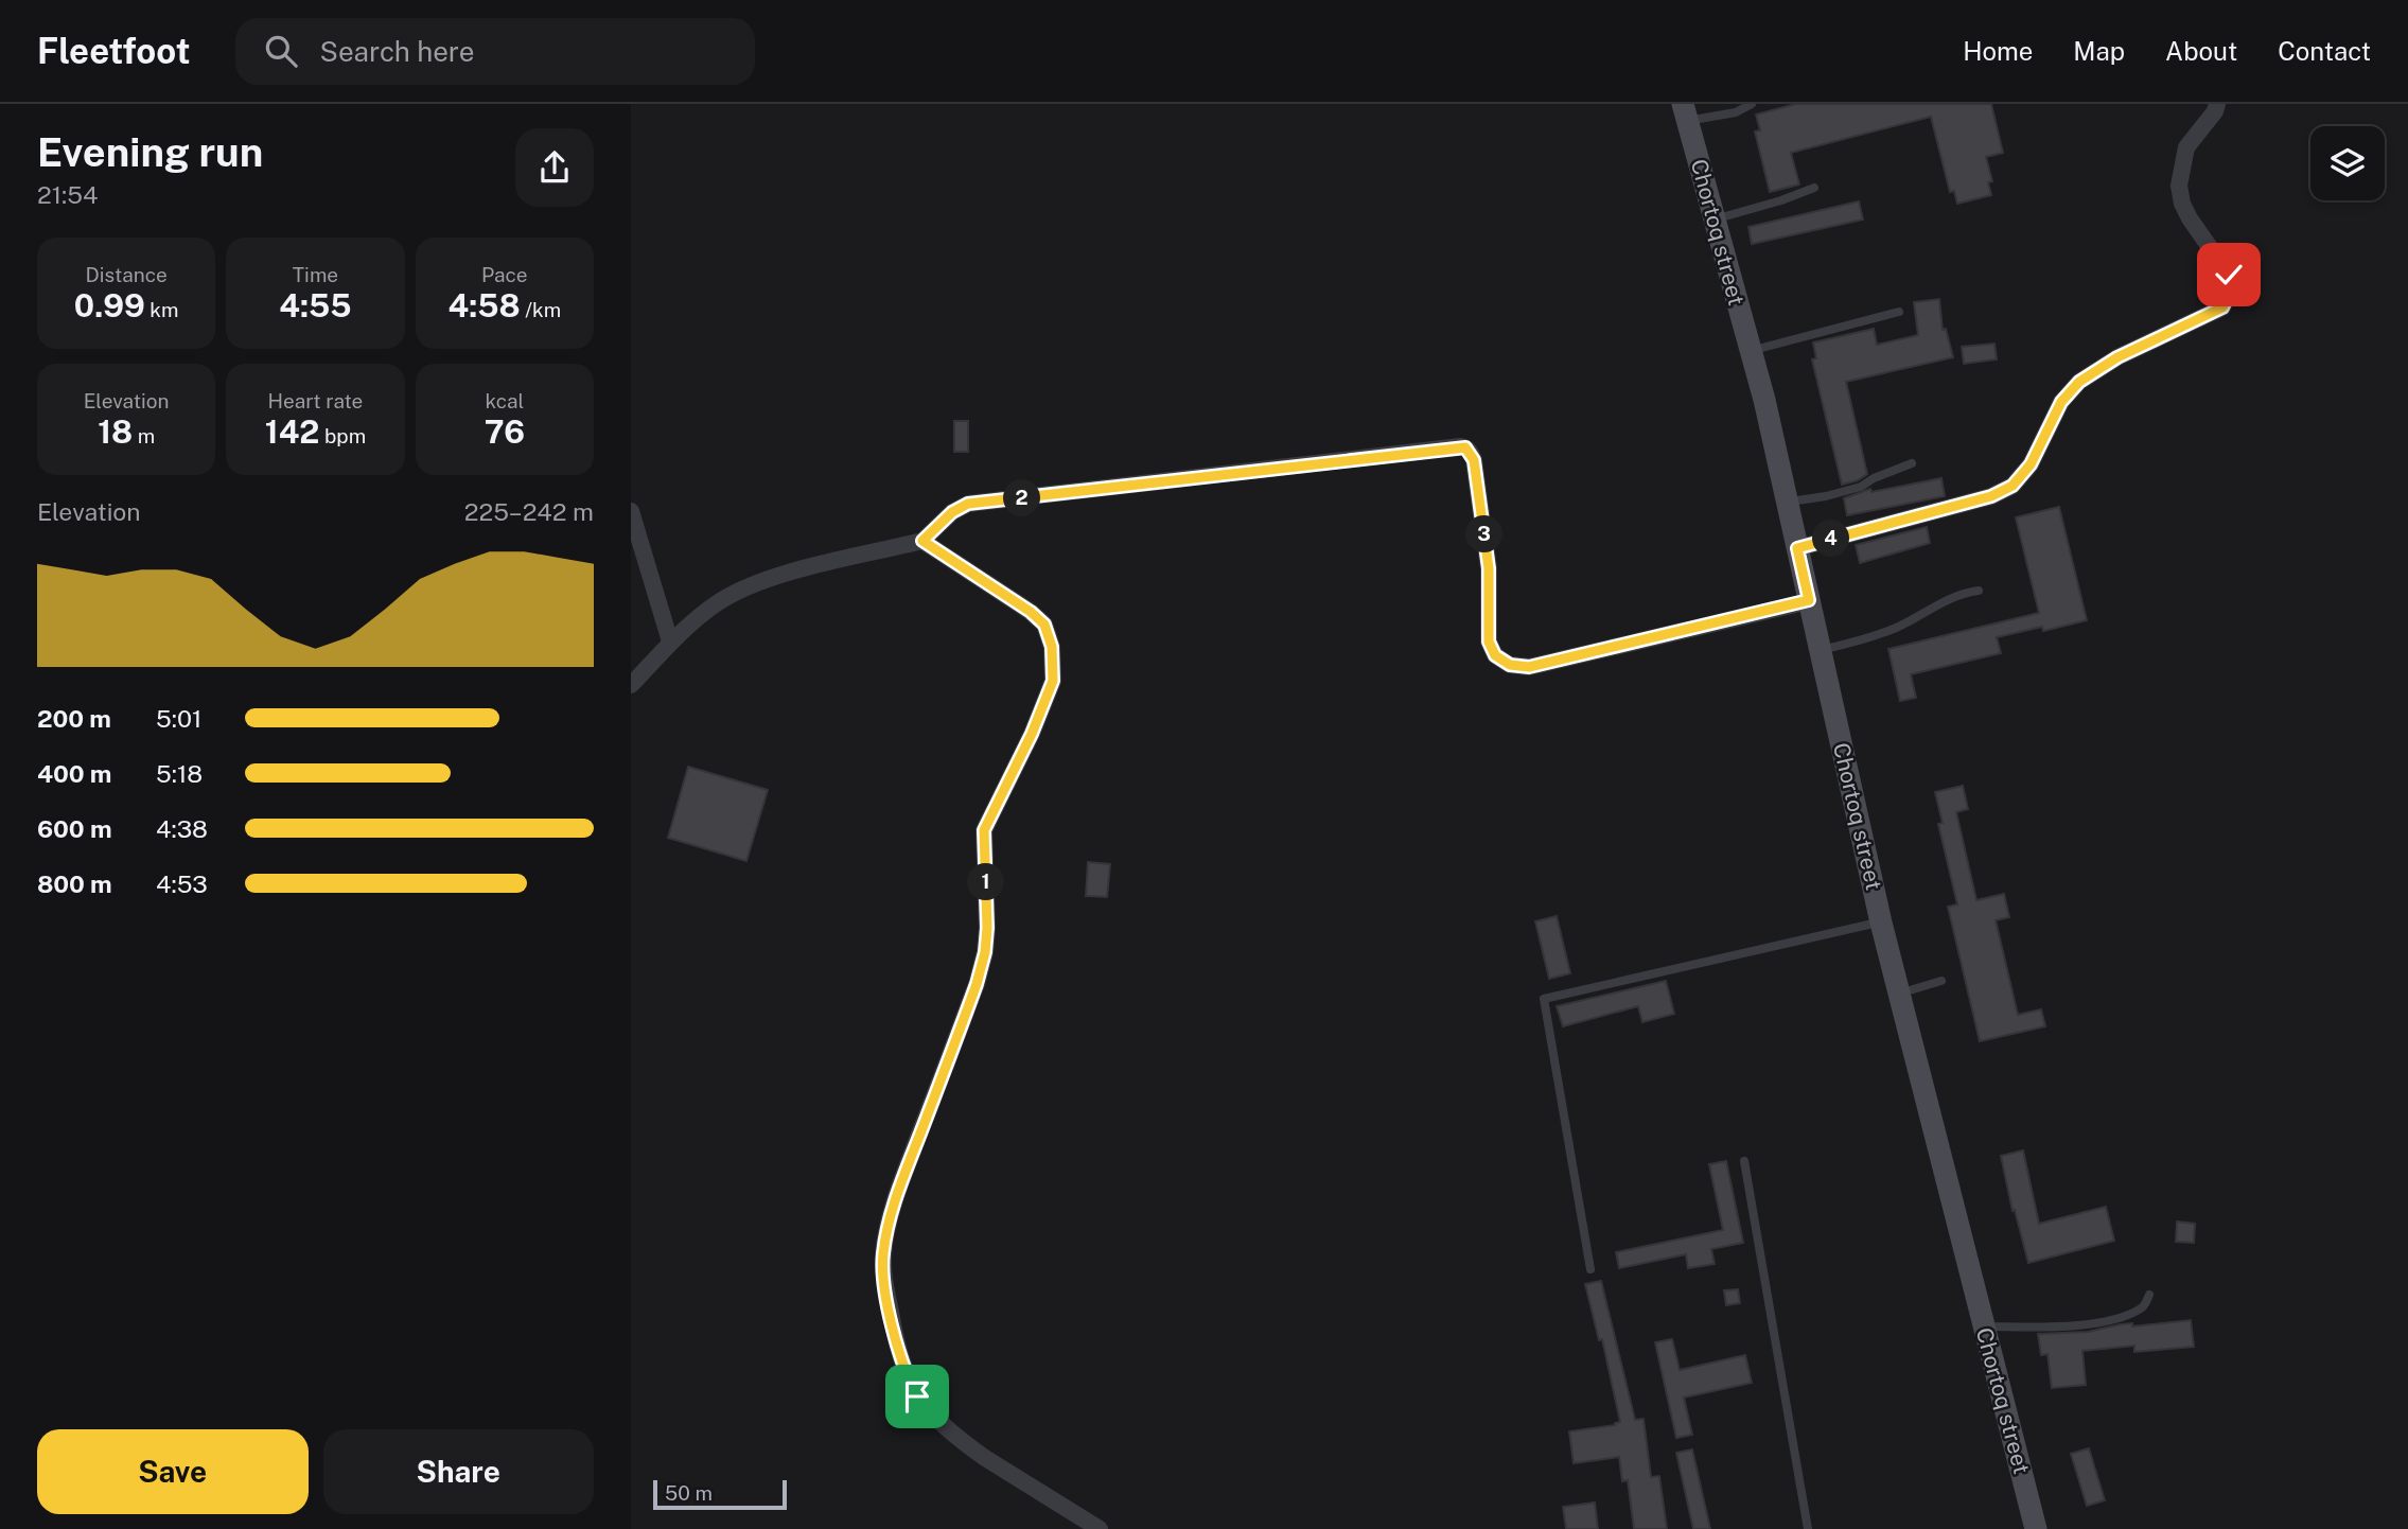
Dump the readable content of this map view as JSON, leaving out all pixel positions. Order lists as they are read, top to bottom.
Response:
{
  "streets": {
    "main road": ["Chortoq street"]
  },
  "scale_bar": "50 m",
  "page": {
    "header": "Fleetfoot",
    "search": "Search here",
    "nav": [
      "Home",
      "Map",
      "About",
      "Contact"
    ],
    "heading": ["Evening run", "21:54"],
    "stats": [
      ["Distance", "0.99 km"],
      ["Time", "4:55"],
      ["Pace", "4:58 /km"],
      ["Elevation", "18 m"],
      ["Heart rate", "142 bpm"],
      ["kcal", "76"]
    ],
    "pins": [
      "2",
      "3",
      "4",
      "1"
    ],
    "chart": ["Elevation", "225–242 m"],
    "list": [
      {
        "name": "200 m",
        "note": "5:01"
      },
      {
        "name": "400 m",
        "note": "5:18"
      },
      {
        "name": "600 m",
        "note": "4:38"
      },
      {
        "name": "800 m",
        "note": "4:53"
      }
    ],
    "buttons": ["Save", "Share"],
    "scale": "50 m"
  }
}
